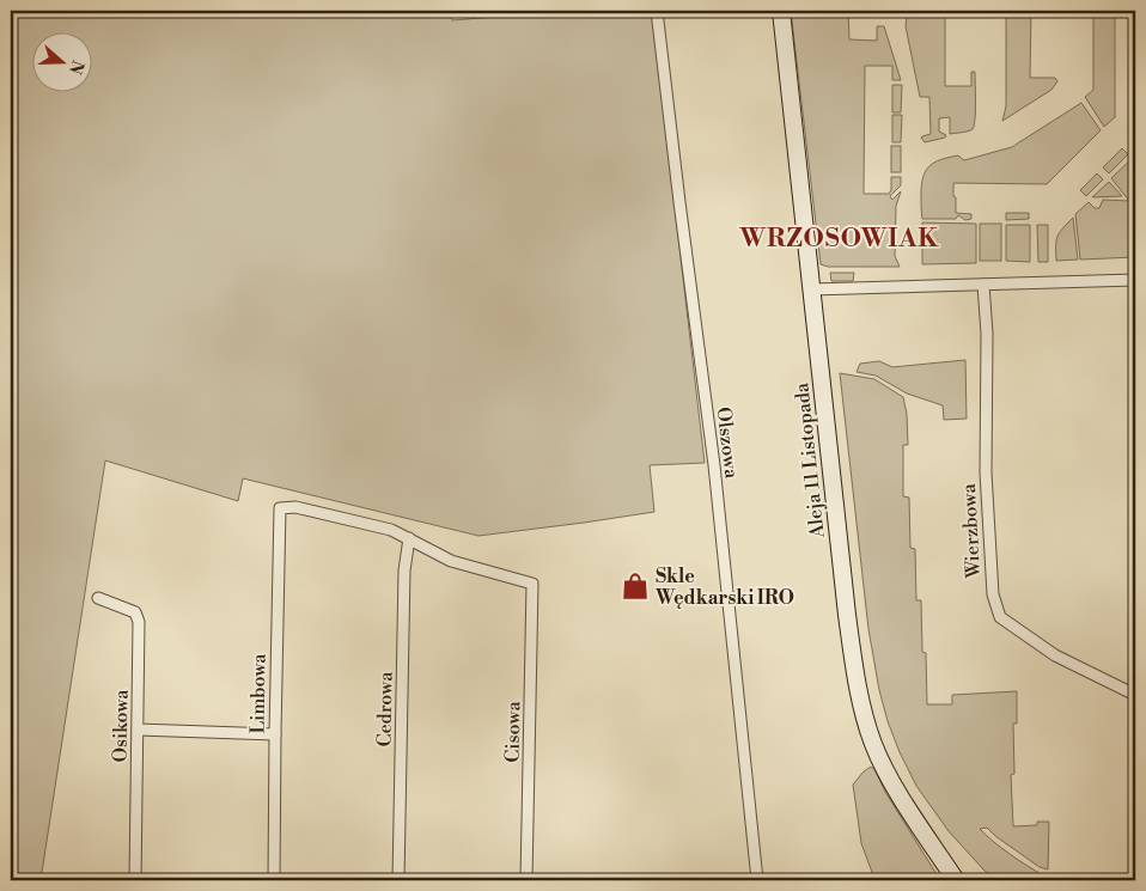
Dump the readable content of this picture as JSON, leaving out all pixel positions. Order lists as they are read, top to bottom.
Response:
{
  "streets": {
    "street": [
      "Olszowa",
      "Aleja 11 Listopada",
      "Wierzbowa",
      "Limbowa",
      "Cedrowa",
      "Osikowa",
      "Cisowa"
    ]
  },
  "crossings": [
    ["Limbowa", "Cedrowa"],
    ["Limbowa", "Cisowa"],
    ["Cedrowa", "Cisowa"]
  ],
  "districts": ["WRZOSOWIAK"],
  "places": {
    "shop": ["Skle Wędkarski IRO"]
  },
  "north": "right"
}
